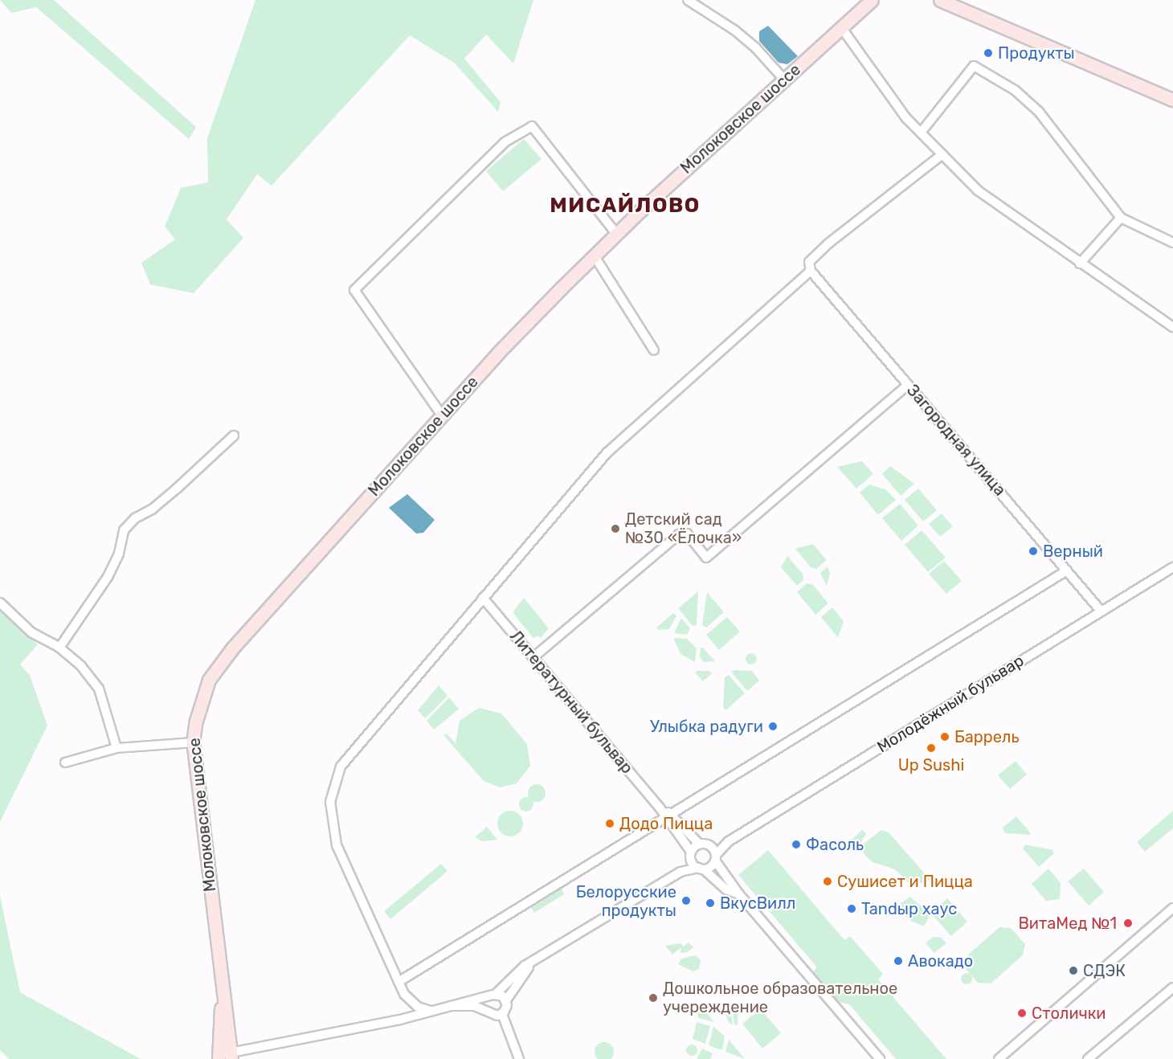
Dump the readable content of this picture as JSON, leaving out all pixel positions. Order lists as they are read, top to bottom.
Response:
{
  "streets": {
    "main road": ["Молоковское шоссе"],
    "street": ["Загородная улица", "Литературный бульвар", "Молодёжный бульвар"]
  },
  "crossings": [
    ["Загородная улица", "Молодёжный бульвар"],
    ["Литературный бульвар", "Молодёжный бульвар"]
  ],
  "districts": ["МИСАЙЛОВО"],
  "places": [
    "Продукты",
    "Детский сад №30 «Ёлочка»",
    "Верный",
    "Улыбка радуги",
    "Баррель",
    "Up Sushi",
    "Додо Пицца",
    "Фасоль",
    "Сушисет и Пицца",
    "Белорусские продукты",
    "ВкусВилл",
    "Tandыр хаус",
    "ВитаМед №1",
    "Авокадо",
    "СДЭК",
    "Дошкольное образовательное учереждение",
    "Столички"
  ]
}
